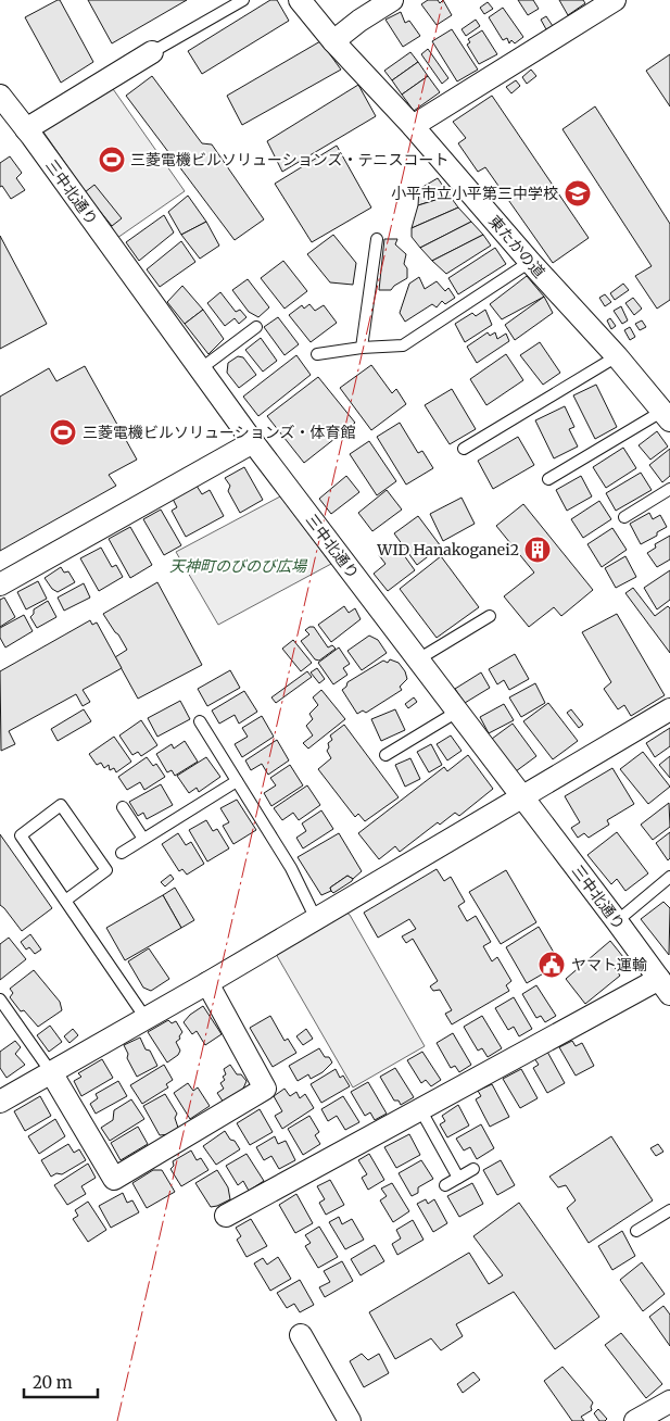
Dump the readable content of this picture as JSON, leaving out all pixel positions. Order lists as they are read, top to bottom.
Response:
{
  "streets": {
    "street": ["三中北通り", "東たかの道"]
  },
  "parks": ["天神町のびのび広場"],
  "places": {
    "sports": ["三菱電機ビルソリューションズ・テニスコート", "三菱電機ビルソリューションズ・体育館"],
    "school or university": ["小平市立小平第三中学校"],
    "building": ["WID Hanakoganei2"],
    "public building": ["ヤマト運輸"]
  },
  "scale_bar": "20 m"
}
